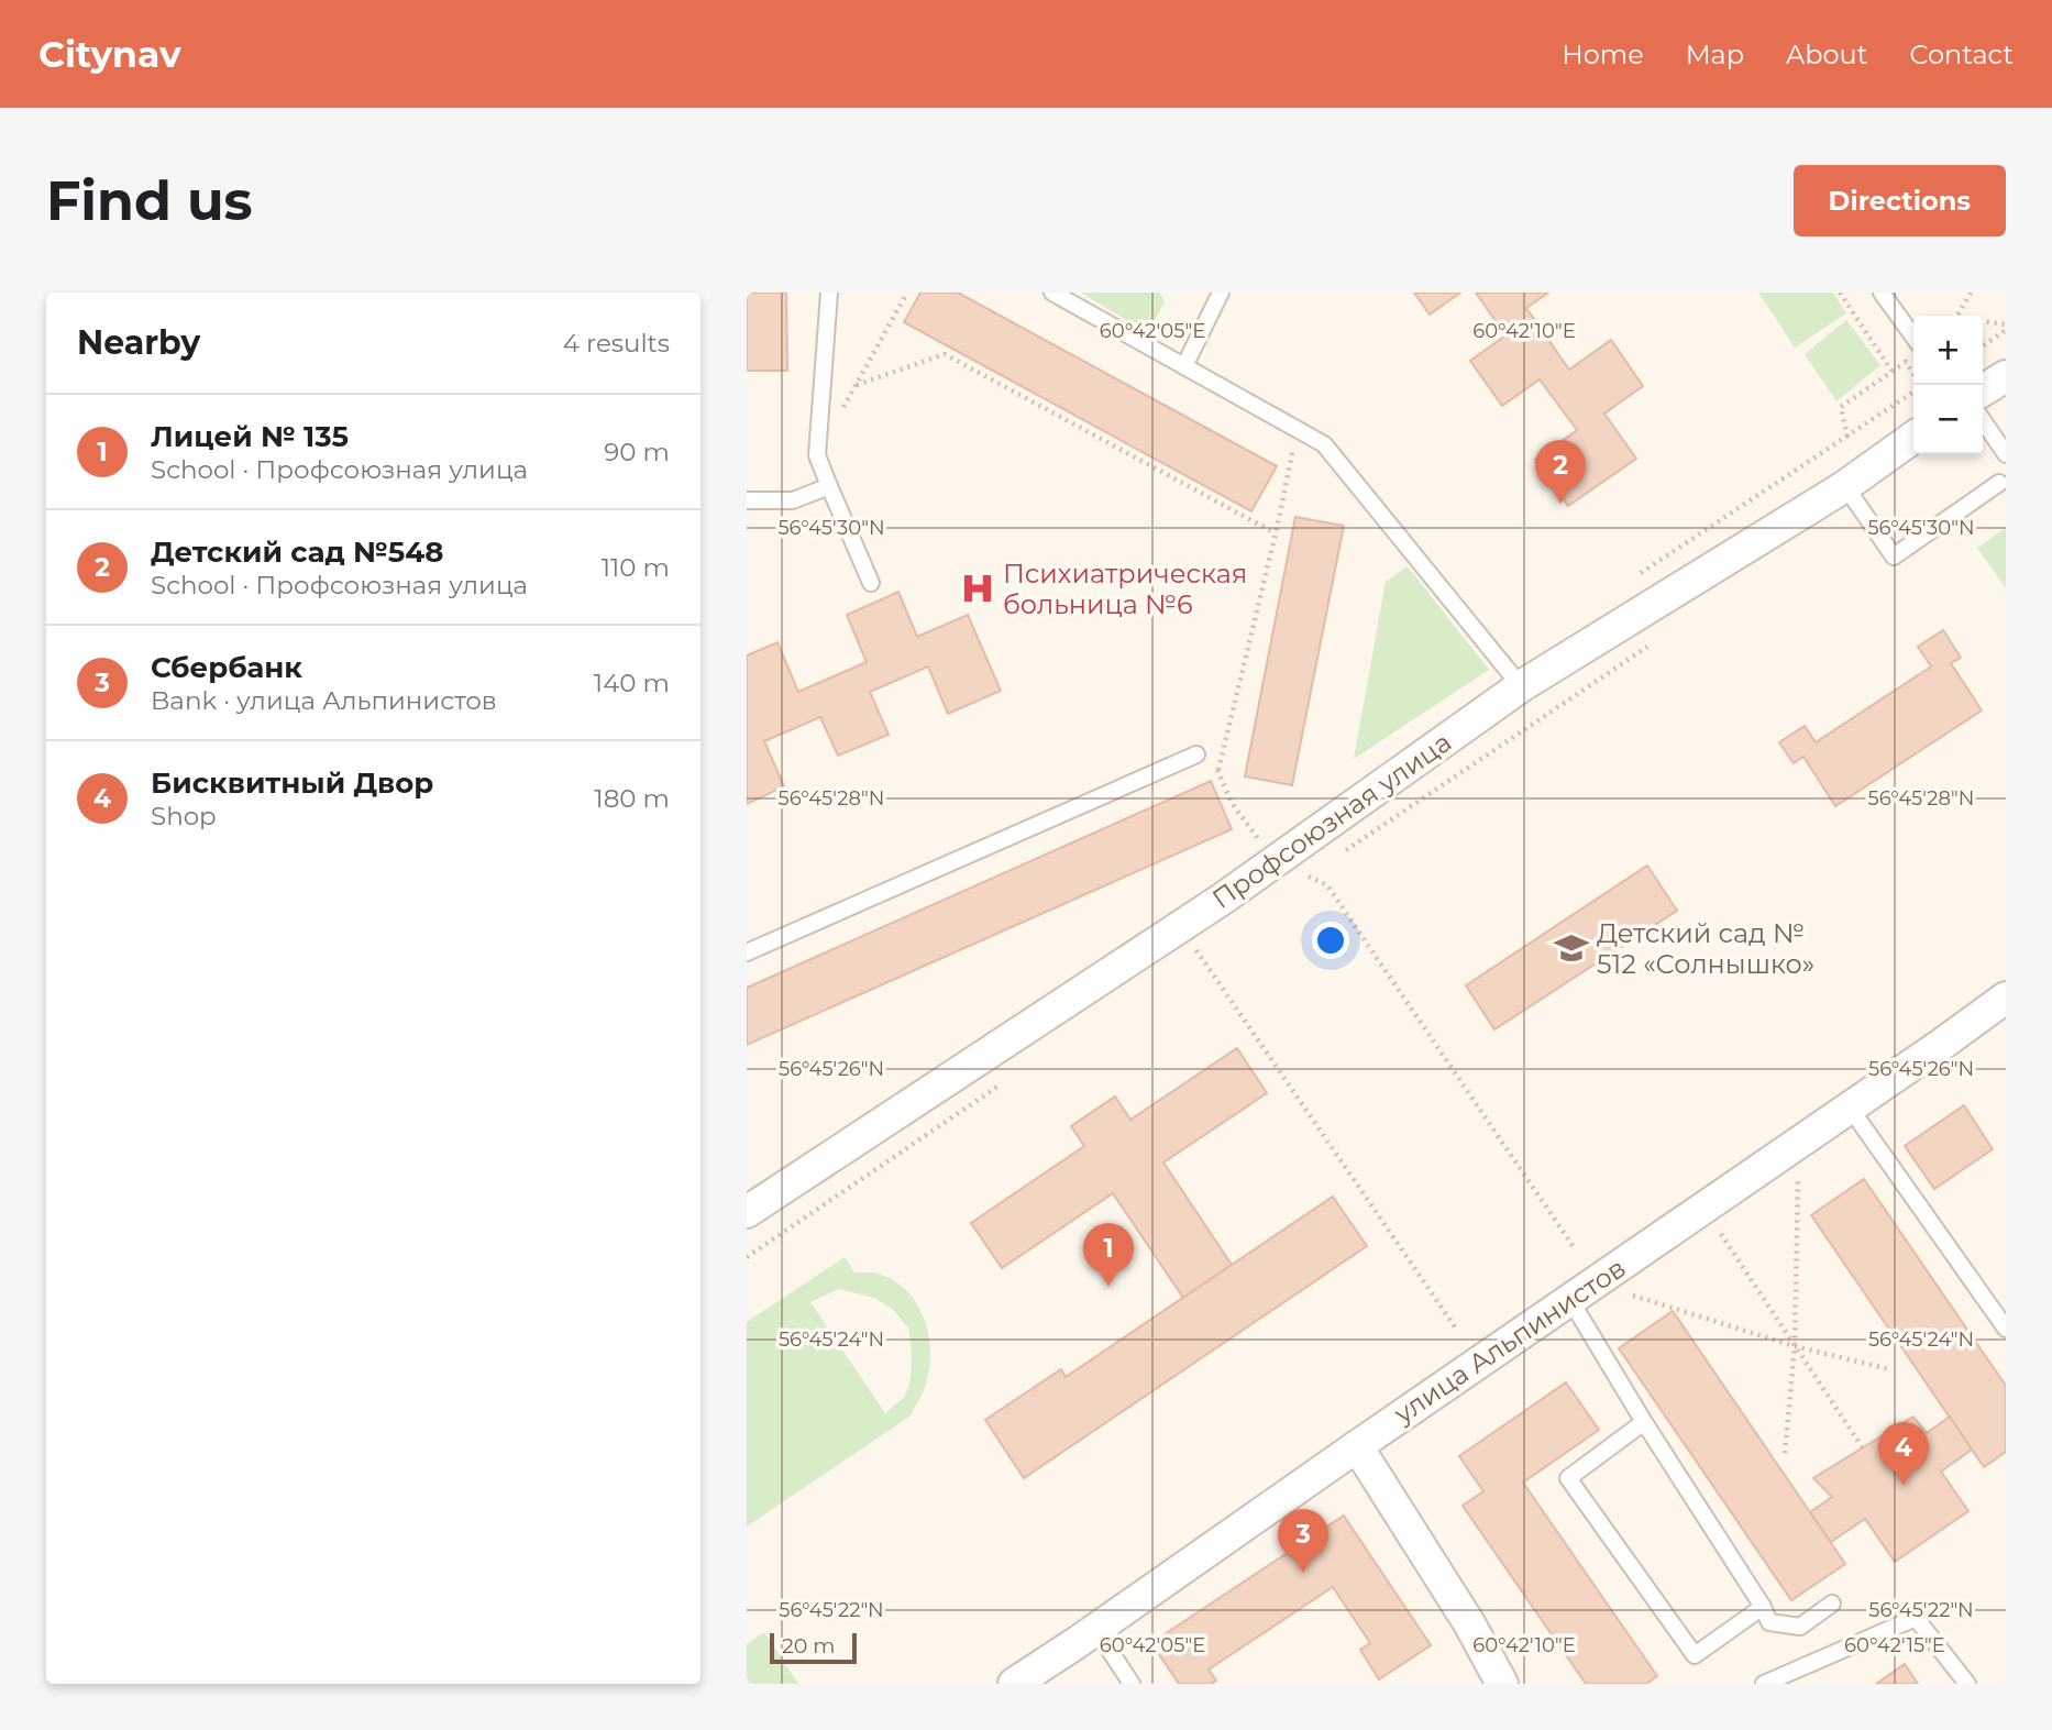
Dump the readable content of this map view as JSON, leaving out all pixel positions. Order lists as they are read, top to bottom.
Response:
{
  "streets": {
    "street": ["Профсоюзная улица", "улица Альпинистов"]
  },
  "places": {
    "hospital": ["Психиатрическая больница №6"],
    "school or university": ["Детский сад № 512 «Солнышко»"]
  },
  "scale_bar": "20 m",
  "page": {
    "header": "Citynav",
    "nav": [
      "Home",
      "Map",
      "About",
      "Contact"
    ],
    "buttons": "Directions",
    "title": "Find us",
    "heading": ["Nearby", "4 results"],
    "map_buttons": ["+", "−"],
    "list": [
      {
        "mark": "1",
        "name": "Лицей № 135",
        "note": "School · Профсоюзная улица",
        "value": "90 m"
      },
      {
        "mark": "2",
        "name": "Детский сад №548",
        "note": "School · Профсоюзная улица",
        "value": "110 m"
      },
      {
        "mark": "3",
        "name": "Сбербанк",
        "note": "Bank · улица Альпинистов",
        "value": "140 m"
      },
      {
        "mark": "4",
        "name": "Бисквитный Двор",
        "note": "Shop",
        "value": "180 m"
      }
    ],
    "pins": [
      "2",
      "1",
      "4",
      "3"
    ],
    "scale": "20 m"
  },
  "coordinates": [
    "60°42'05\"E",
    "60°42'10\"E",
    "56°45'30\"N",
    "56°45'28\"N",
    "56°45'26\"N",
    "56°45'24\"N",
    "56°45'22\"N",
    "60°42'15\"E"
  ]
}
